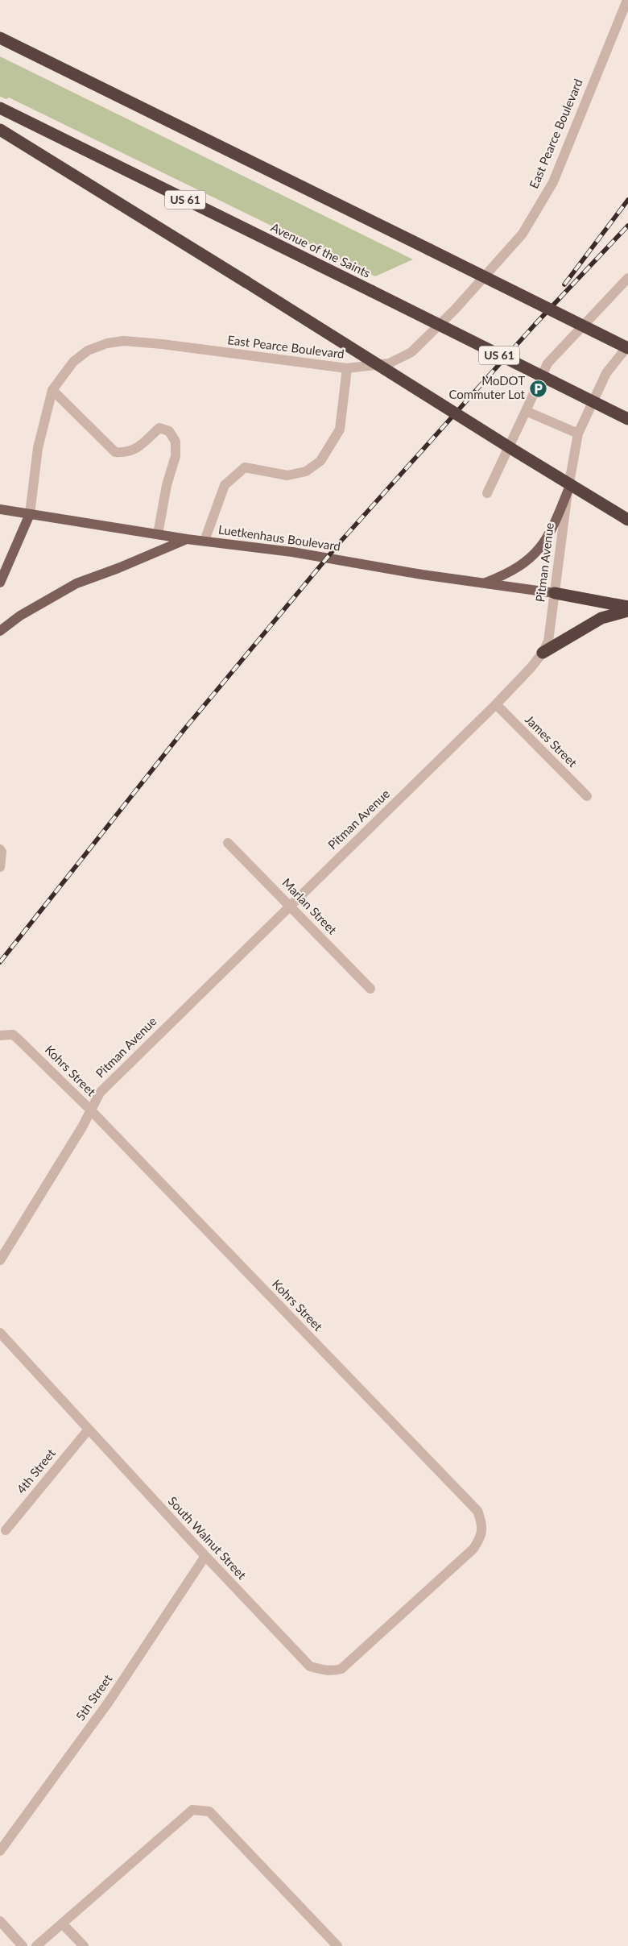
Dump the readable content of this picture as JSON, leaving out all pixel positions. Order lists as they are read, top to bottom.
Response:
{
  "streets": {
    "highway": ["US 61", "Avenue of the Saints"],
    "main road": ["East Pearce Boulevard", "Luetkenhaus Boulevard"],
    "street": [
      "Pitman Avenue",
      "James Street",
      "Marlan Street",
      "Kohrs Street",
      "4th Street",
      "South Walnut Street",
      "5th Street"
    ]
  },
  "crossings": [
    ["East Pearce Boulevard", "Luetkenhaus Boulevard"],
    ["Luetkenhaus Boulevard", "Pitman Avenue"],
    ["Pitman Avenue", "James Street"],
    ["Pitman Avenue", "Marlan Street"],
    ["Pitman Avenue", "Kohrs Street"],
    ["Kohrs Street", "South Walnut Street"],
    ["4th Street", "South Walnut Street"],
    ["South Walnut Street", "5th Street"]
  ],
  "places": {
    "parking": ["MoDOT Commuter Lot"]
  }
}
